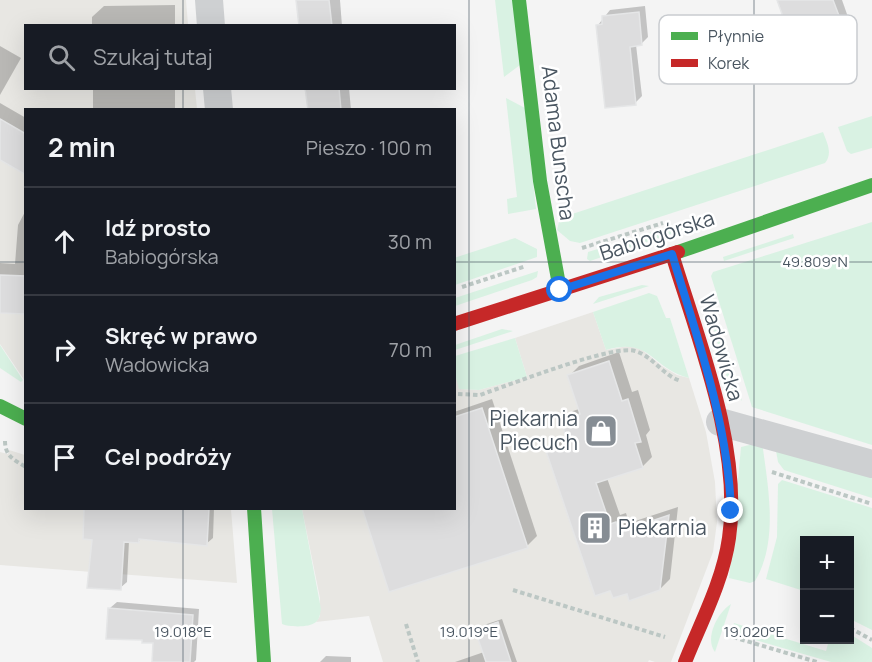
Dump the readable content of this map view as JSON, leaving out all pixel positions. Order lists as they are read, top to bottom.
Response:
{
  "streets": {
    "street": ["Adama Bunscha", "Babiogórska", "Wadowicka"]
  },
  "crossings": [
    ["Adama Bunscha", "Babiogórska"],
    ["Babiogórska", "Wadowicka"]
  ],
  "places": {
    "shop": ["Piekarnia Piecuch"],
    "building": ["Piekarnia"]
  },
  "legend": ["Płynnie", "Korek"],
  "page": {
    "search": "Szukaj tutaj",
    "heading": ["2 min", "Pieszo · 100 m"],
    "list": [
      ["Idź prosto", "Babiogórska", "30 m"],
      ["Skręć w prawo", "Wadowicka", "70 m"],
      "Cel podróży"
    ],
    "map_buttons": ["+", "−"]
  },
  "coordinates": [
    "49.809°N",
    "19.018°E",
    "19.019°E",
    "19.020°E"
  ]
}
